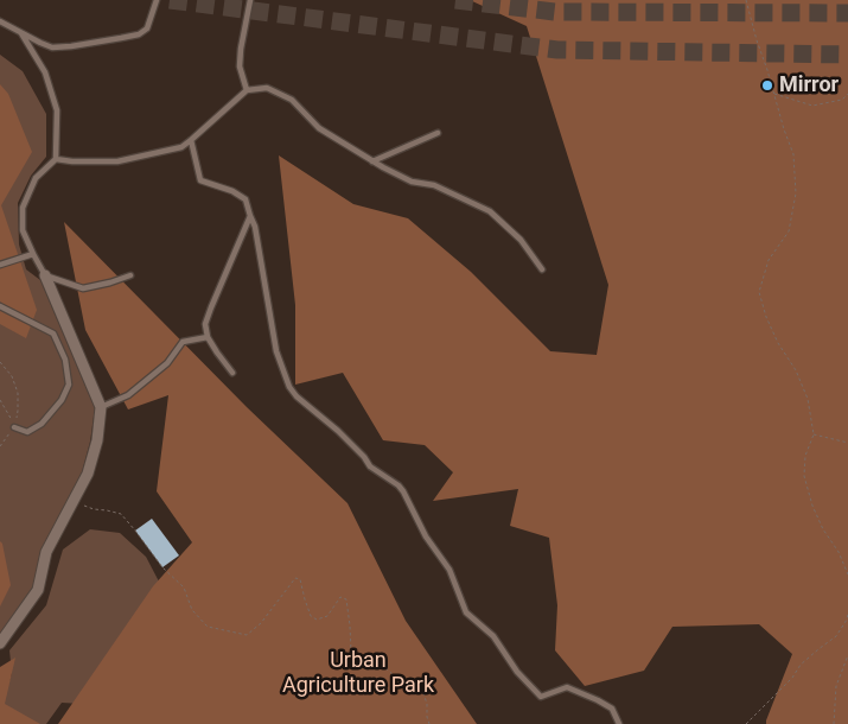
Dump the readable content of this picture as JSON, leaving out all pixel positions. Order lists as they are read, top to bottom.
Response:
{
  "parks": ["Urban Agriculture Park"],
  "places": ["Mirror"]
}
